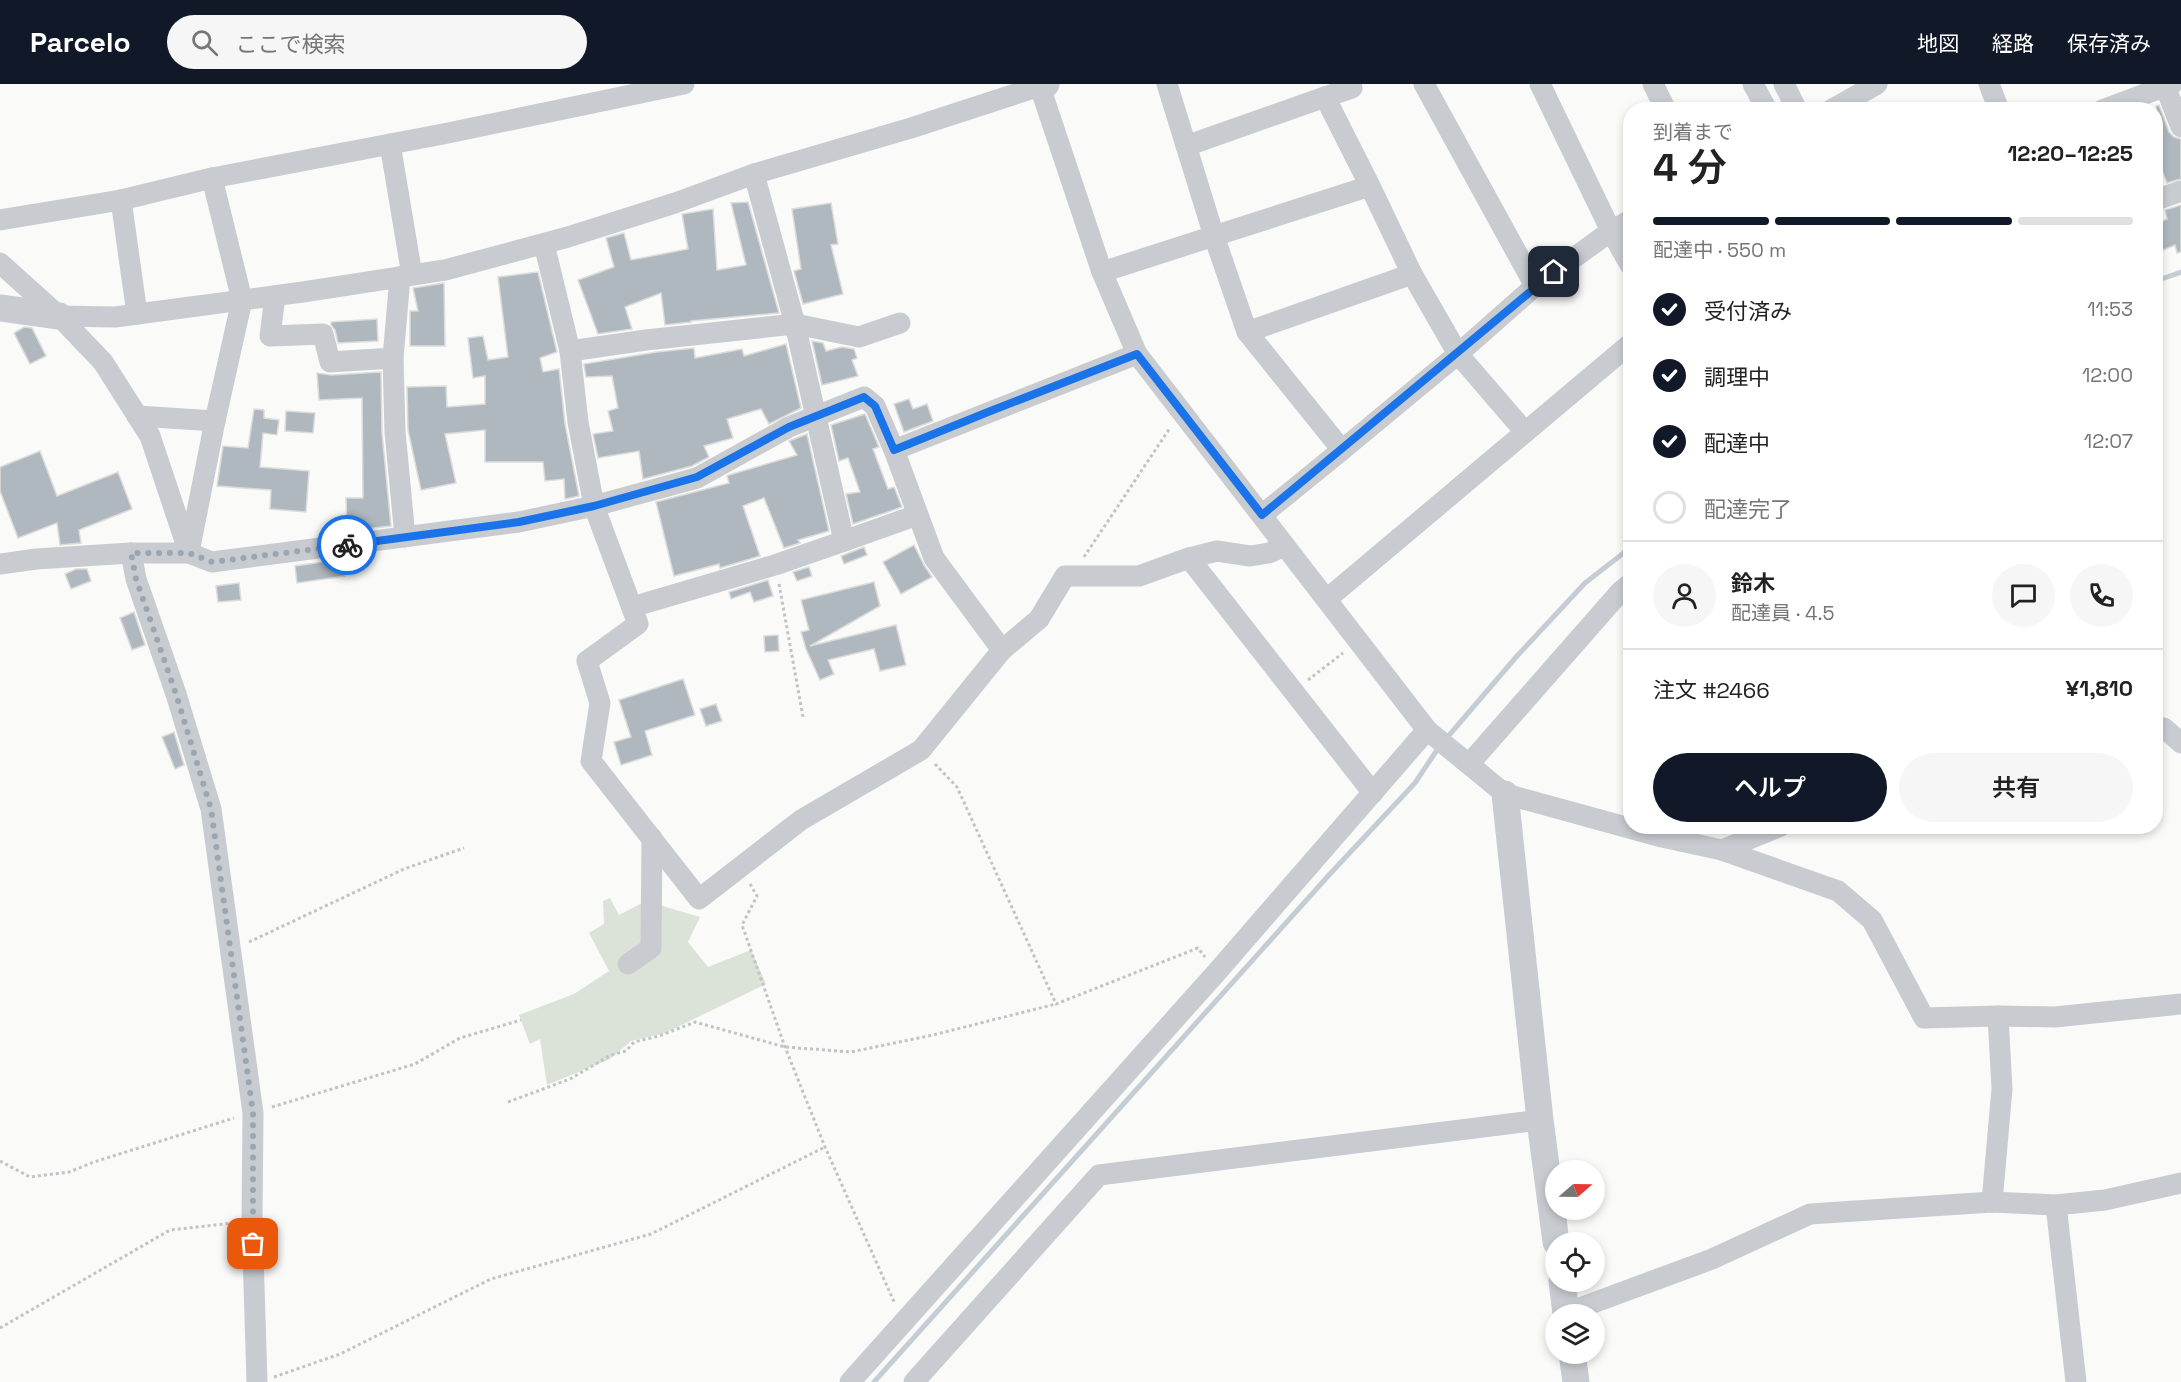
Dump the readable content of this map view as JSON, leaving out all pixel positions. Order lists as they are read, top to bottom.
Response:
{
  "north": "right",
  "page": {
    "header": "Parcelo",
    "search": "ここで検索",
    "nav": ["地図", "経路", "保存済み"],
    "heading": ["4 分", "到着まで", "12:20–12:25"],
    "panel": [
      "鈴木",
      "配達員 · 4.5",
      "注文 #2466",
      "¥1,810"
    ],
    "bar": "配達中 · 550 m",
    "list": [
      ["受付済み", "11:53"],
      ["調理中", "12:00"],
      ["配達中", "12:07"],
      "配達完了"
    ],
    "buttons": ["ヘルプ", "共有"]
  }
}
